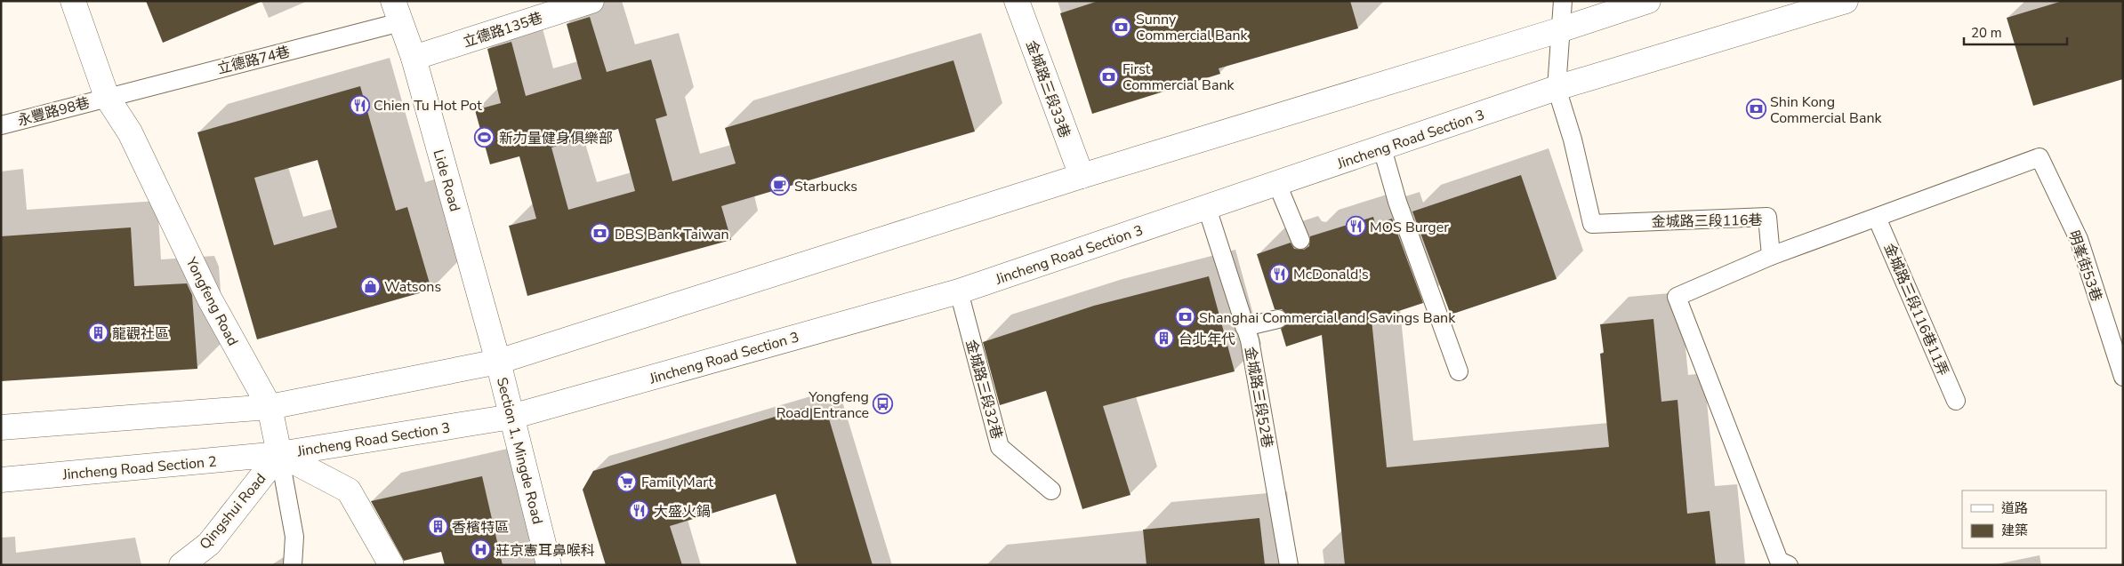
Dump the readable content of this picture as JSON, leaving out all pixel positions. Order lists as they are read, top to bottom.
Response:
{
  "streets": {
    "main road": [
      "立德路135巷",
      "金城路三段33巷",
      "Jincheng Road Section 3",
      "Lide Road",
      "Yongfeng Road",
      "Section 1, Mingde Road",
      "Jincheng Road Section 2",
      "Qingshui Road"
    ],
    "lane": [
      "立德路74巷",
      "永豐路98巷",
      "金城路三段116巷",
      "明峯街53巷",
      "金城路三段116巷11弄",
      "金城路三段32巷",
      "金城路三段52巷"
    ]
  },
  "crossings": [
    ["立德路135巷", "Lide Road"],
    ["立德路74巷", "永豐路98巷"],
    ["立德路74巷", "Lide Road"],
    ["立德路74巷", "Yongfeng Road"],
    ["永豐路98巷", "Yongfeng Road"],
    ["Jincheng Road Section 3", "金城路三段116巷"],
    ["Jincheng Road Section 3", "Yongfeng Road"],
    ["Jincheng Road Section 3", "金城路三段32巷"],
    ["Jincheng Road Section 3", "金城路三段52巷"],
    ["Jincheng Road Section 3", "Section 1, Mingde Road"],
    ["Jincheng Road Section 3", "Jincheng Road Section 2"],
    ["Jincheng Road Section 3", "Qingshui Road"],
    ["Lide Road", "Section 1, Mingde Road"],
    ["明峯街53巷", "金城路三段116巷11弄"],
    ["Yongfeng Road", "Jincheng Road Section 2"],
    ["Yongfeng Road", "Qingshui Road"],
    ["Jincheng Road Section 2", "Qingshui Road"]
  ],
  "places": {
    "bank": [
      "Sunny Commercial Bank",
      "First Commercial Bank",
      "Shin Kong Commercial Bank",
      "DBS Bank Taiwan",
      "Shanghai Commercial and Savings Bank"
    ],
    "restaurant": [
      "Chien Tu Hot Pot",
      "MOS Burger",
      "McDonald's",
      "大盛火鍋"
    ],
    "sports": ["新力量健身俱樂部"],
    "cafe": ["Starbucks"],
    "shop": ["Watsons"],
    "building": ["龍觀社區", "台北年代", "香檳特區"],
    "bus stop": ["Yongfeng Road Entrance"],
    "supermarket": ["FamilyMart"],
    "hospital": ["莊京憲耳鼻喉科"]
  },
  "legend": ["道路", "建築"],
  "scale_bar": "20 m"
}
